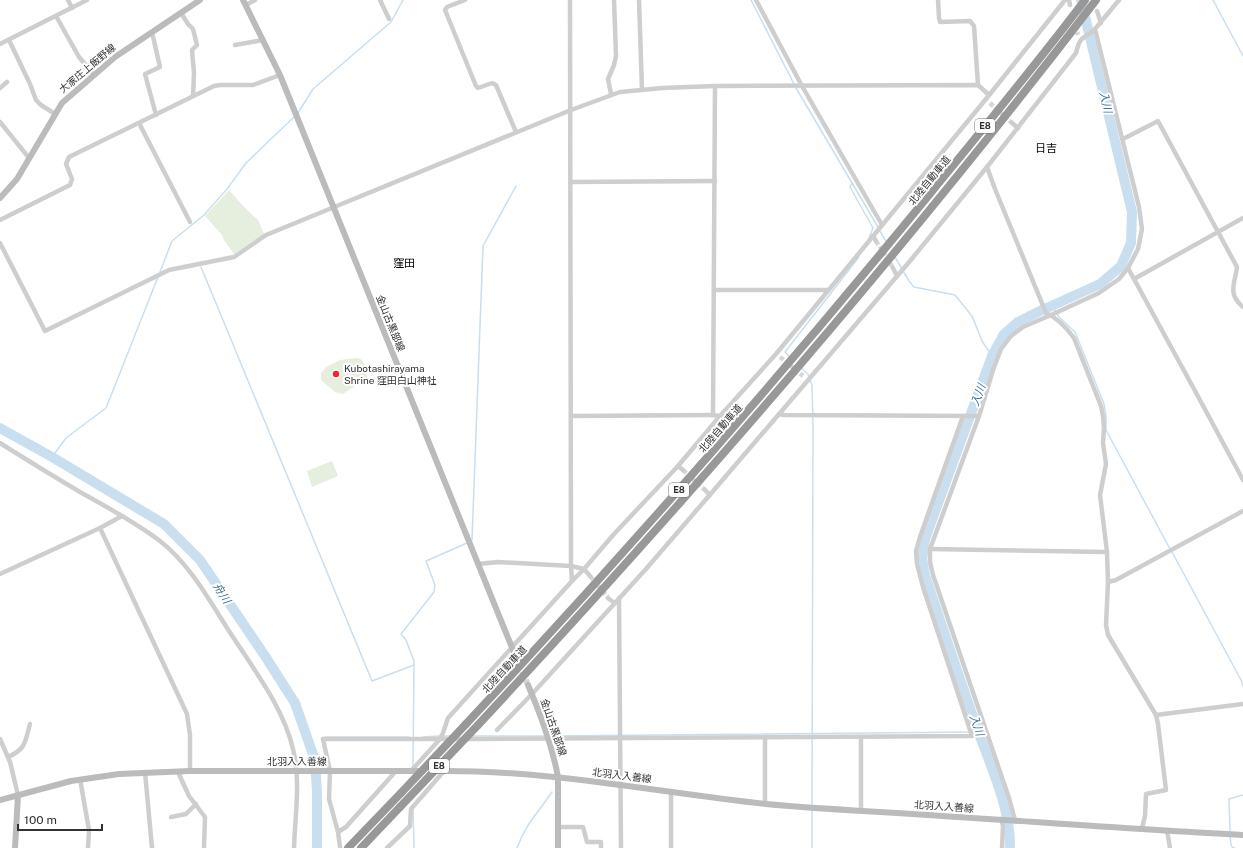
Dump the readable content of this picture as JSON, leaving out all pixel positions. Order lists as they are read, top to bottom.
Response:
{
  "streets": {
    "highway": ["E8", "北陸自動車道"],
    "main road": ["大家庄上飯野線", "金山古黒部線", "北羽入入善線"]
  },
  "crossings": [
    ["金山古黒部線", "北羽入入善線"]
  ],
  "districts": ["日吉", "窪田"],
  "water": ["入川", "舟川"],
  "places": ["Kubotashirayama Shrine 窪田白山神社"],
  "scale_bar": "100 m"
}
